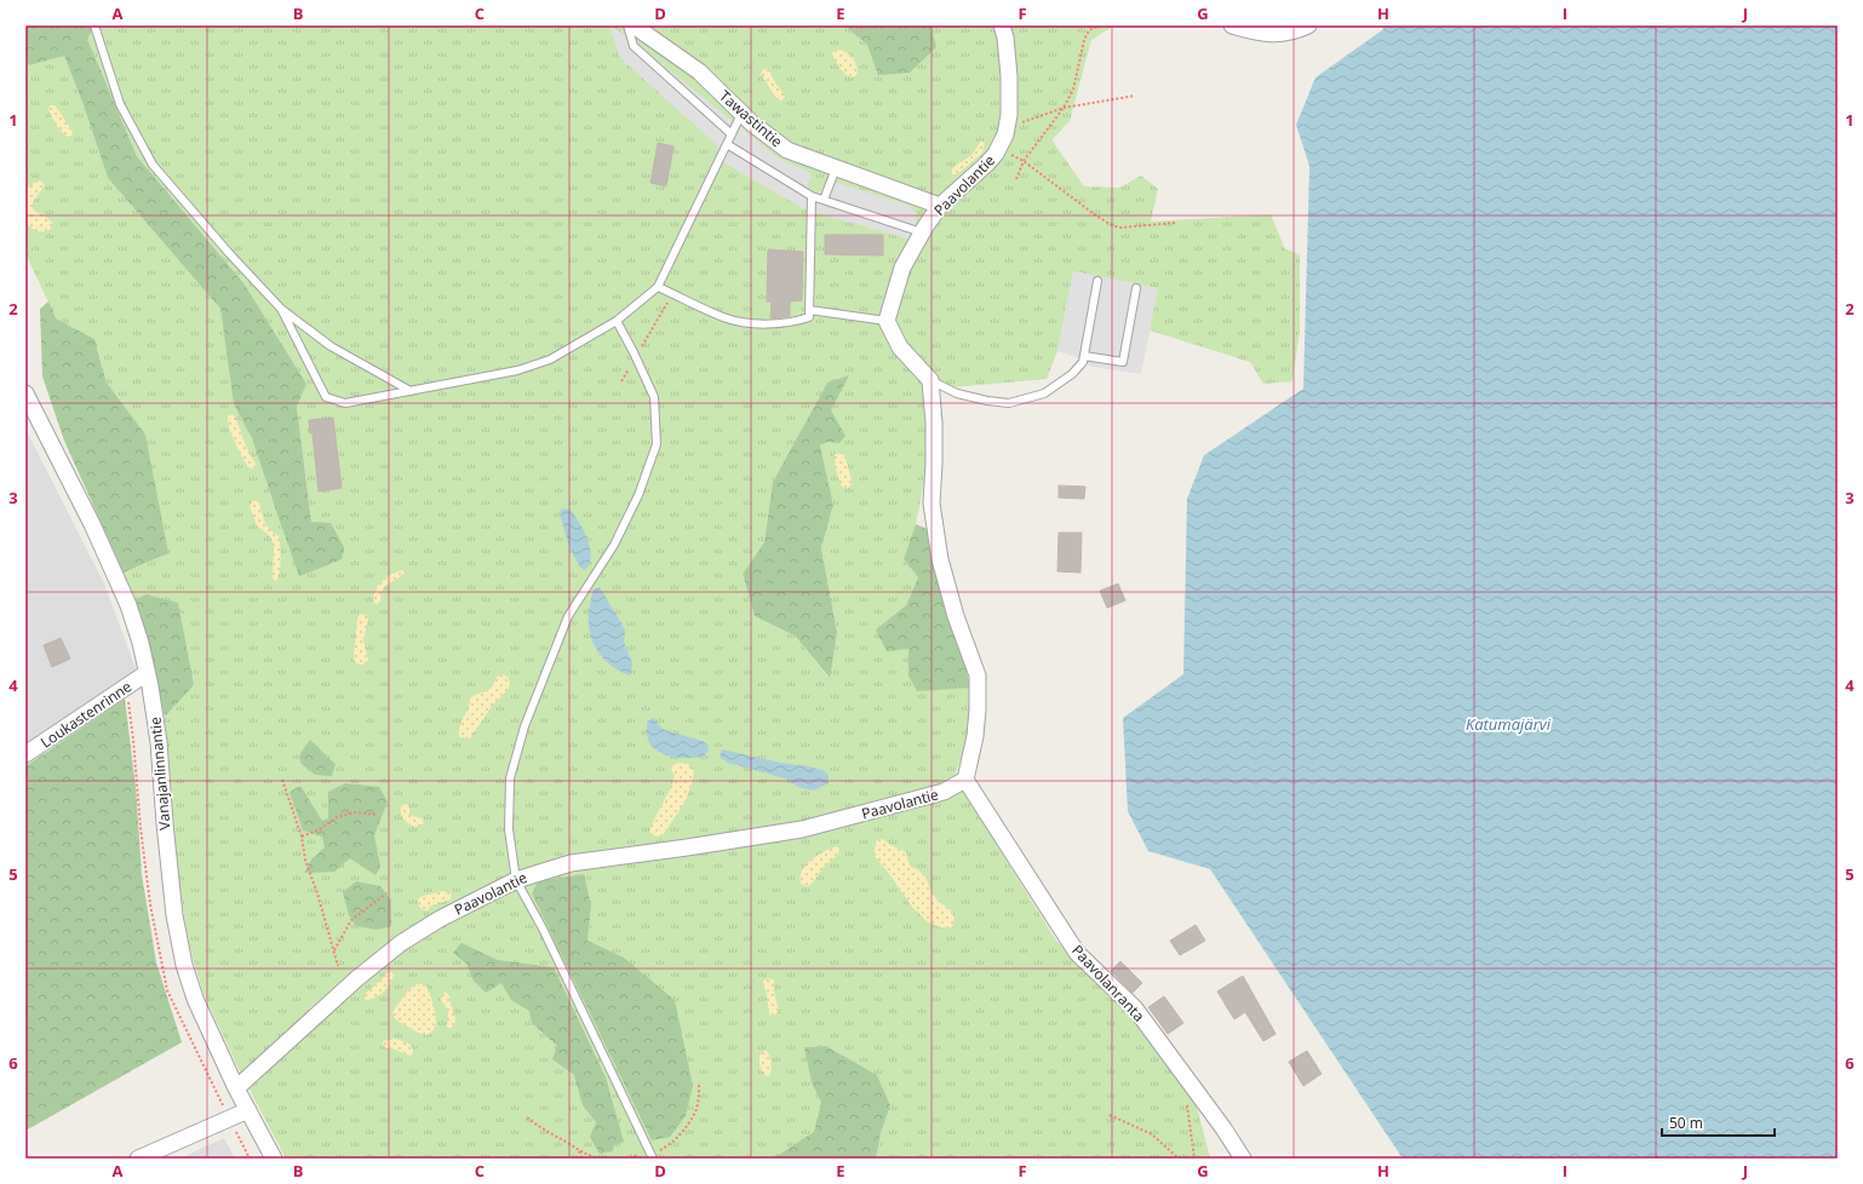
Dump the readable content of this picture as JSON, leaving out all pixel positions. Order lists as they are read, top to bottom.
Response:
{
  "streets": {
    "street": [
      "Tawastintie",
      "Paavolantie",
      "Loukastenrinne",
      "Vanajanlinnantie",
      "Paavolanranta"
    ]
  },
  "crossings": [
    ["Tawastintie", "Paavolantie"],
    ["Paavolantie", "Vanajanlinnantie"],
    ["Paavolantie", "Paavolanranta"],
    ["Loukastenrinne", "Vanajanlinnantie"]
  ],
  "water": ["Katumajärvi"],
  "scale_bar": "50 m",
  "grid": {
    "columns": [
      "A",
      "B",
      "C",
      "D",
      "E",
      "F",
      "G",
      "H",
      "I",
      "J"
    ],
    "rows": [
      "1",
      "2",
      "3",
      "4",
      "5",
      "6"
    ]
  }
}
